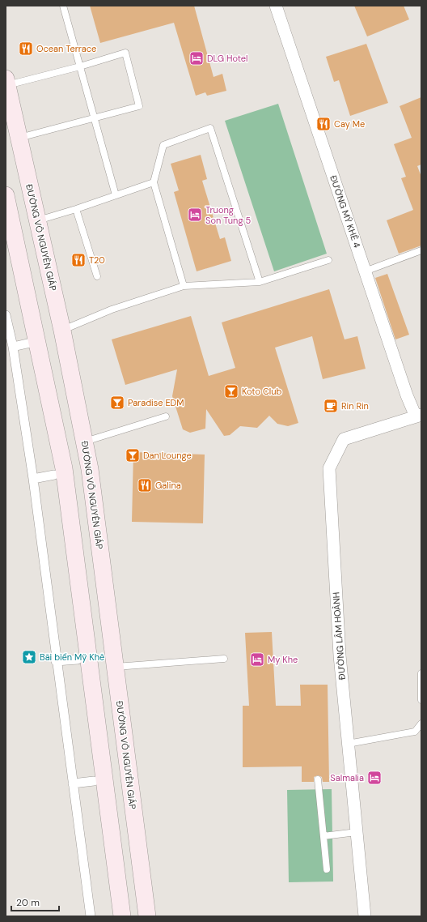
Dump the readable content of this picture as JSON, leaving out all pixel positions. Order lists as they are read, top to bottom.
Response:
{
  "streets": {
    "main road": ["ĐƯỜNG VÕ NGUYÊN GIÁP"],
    "street": ["ĐƯỜNG MỸ KHÊ 4", "ĐƯỜNG LÂM HOÀNH"]
  },
  "crossings": [
    ["ĐƯỜNG MỸ KHÊ 4", "ĐƯỜNG LÂM HOÀNH"]
  ],
  "places": {
    "restaurant": [
      "Ocean Terrace",
      "Cay Me",
      "T20",
      "Galina"
    ],
    "hotel": [
      "DLG Hotel",
      "Truong Son Tung 5",
      "My Khe",
      "Salmalia"
    ],
    "bar": ["Koto Club", "Paradise EDM", "Dan Lounge"],
    "cafe": ["Rin Rin"],
    "place": ["Bãi biển Mỹ Khê"]
  },
  "scale_bar": "20 m"
}
